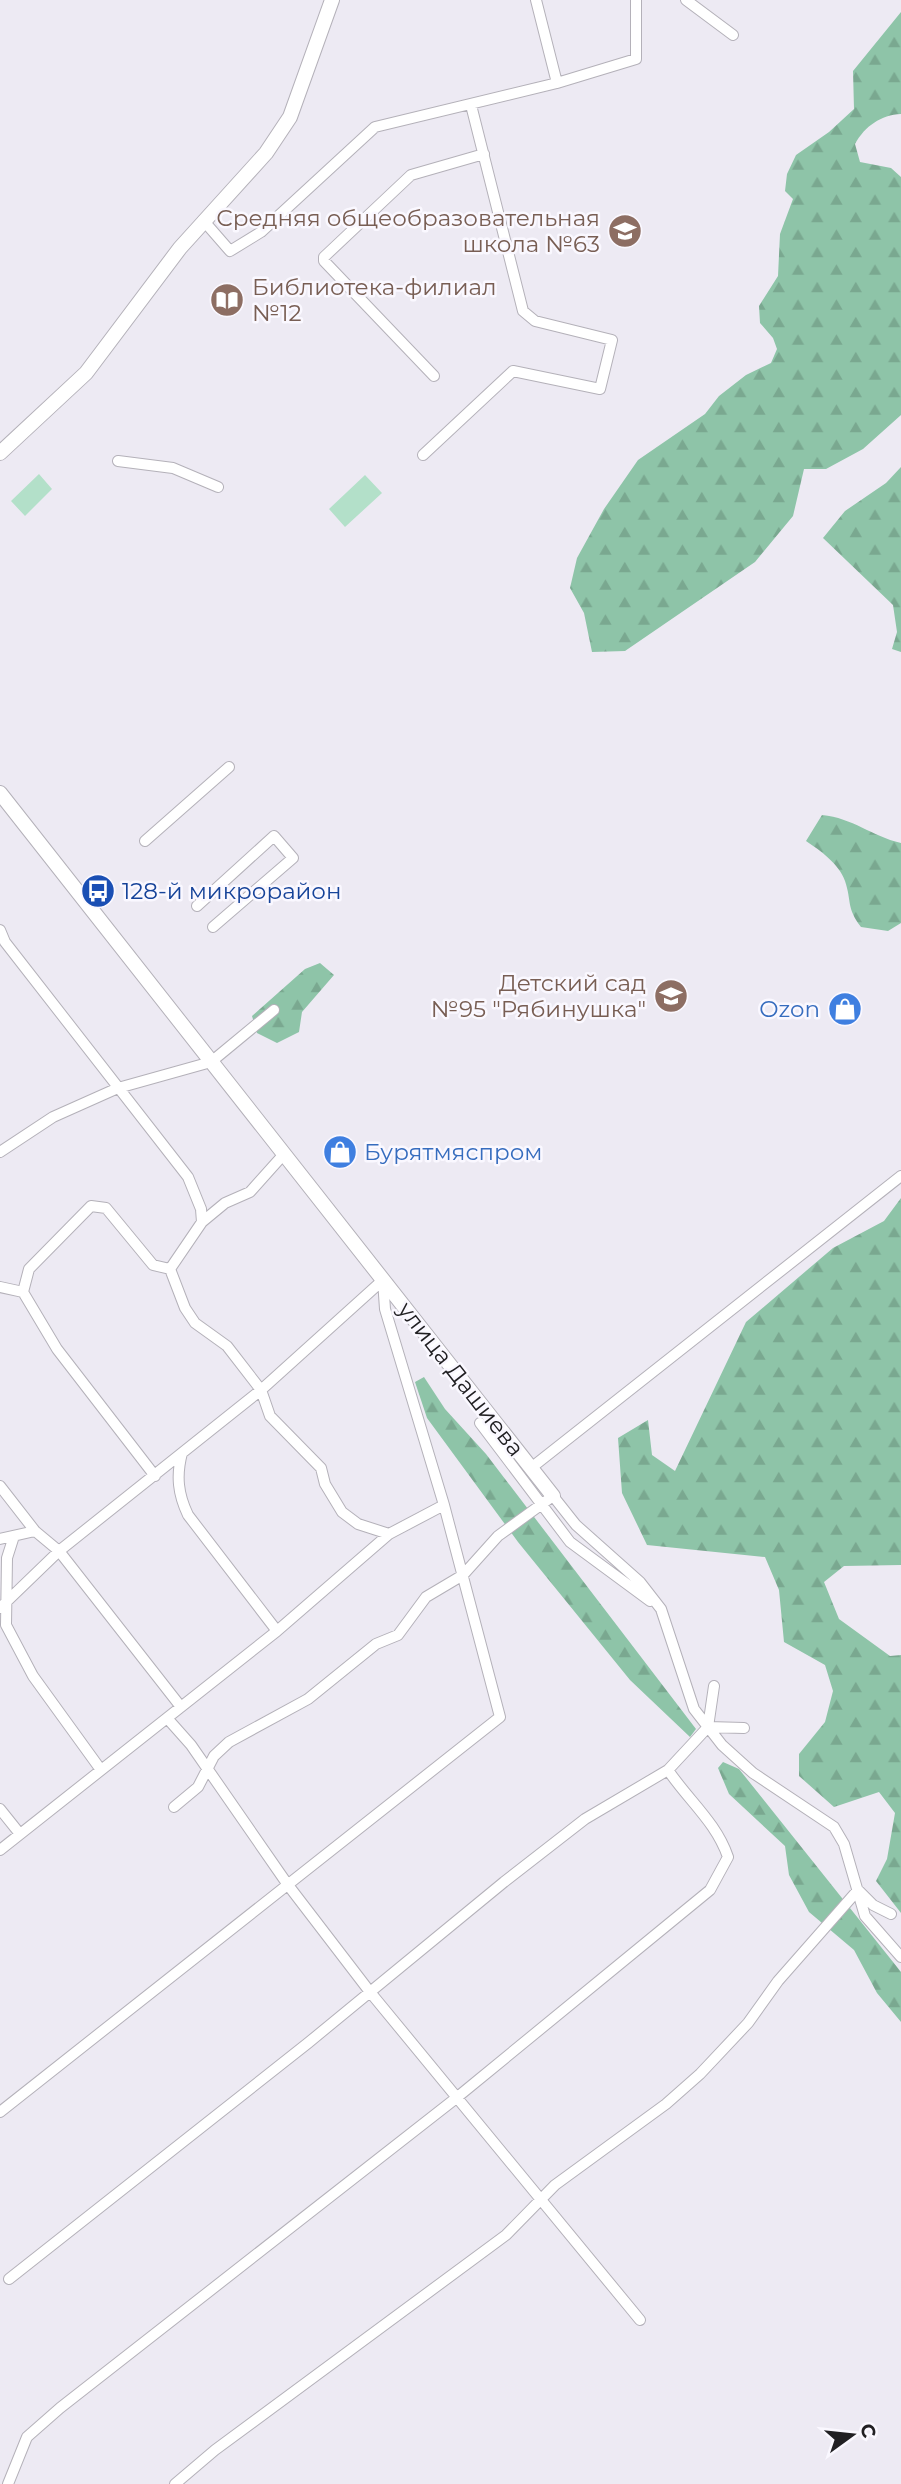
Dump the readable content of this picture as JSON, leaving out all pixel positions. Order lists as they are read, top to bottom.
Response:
{
  "streets": {
    "street": ["улица Дашиева"]
  },
  "places": {
    "school or university": ["Средняя общеобразовательная школа №63", "Детский сад №95 \"Рябинушка\""],
    "library": ["Библиотека-филиал №12"],
    "bus stop": ["128-й микрорайон"],
    "shop": ["Ozon", "Бурятмяспром"]
  },
  "north": "right"
}
